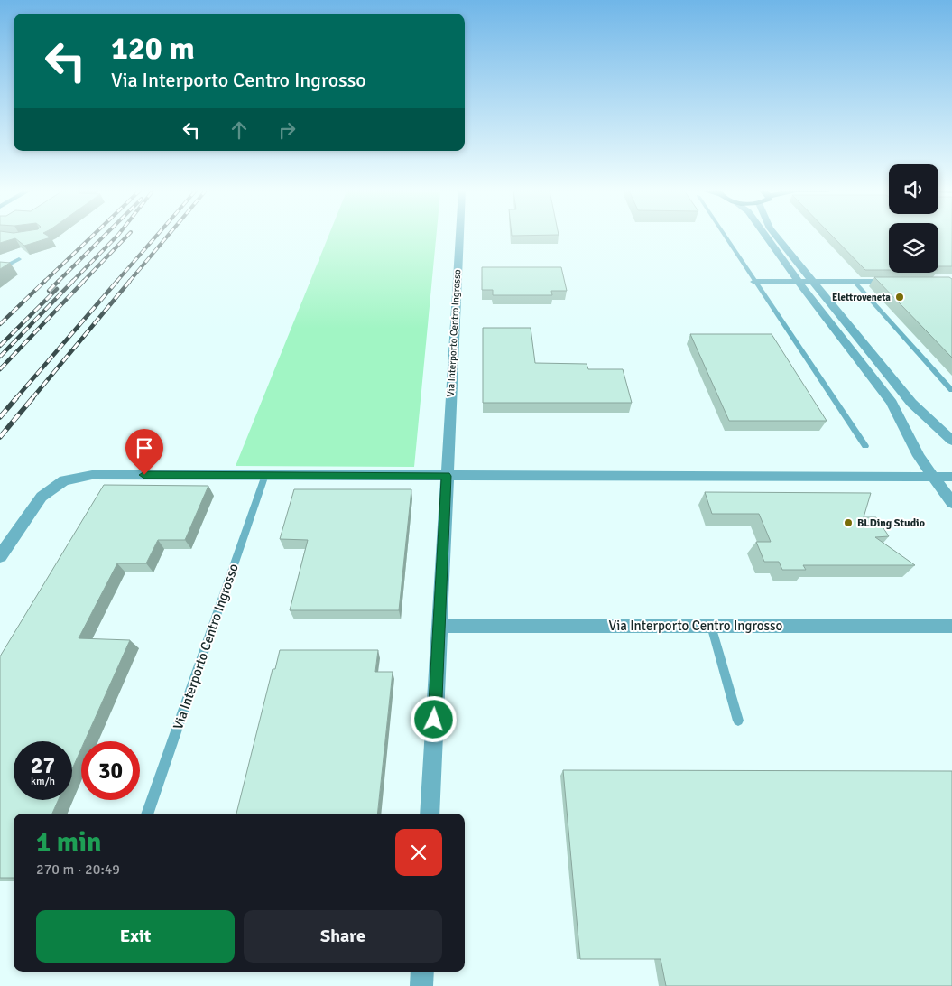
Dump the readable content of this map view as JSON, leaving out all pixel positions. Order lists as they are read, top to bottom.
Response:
{
  "streets": {
    "street": ["Via Interporto Centro Ingrosso"]
  },
  "places": ["Elettroveneta", "BLDing Studio"],
  "page": {
    "turn": ["120 m", "Via Interporto Centro Ingrosso"],
    "speed": "27 km/h",
    "limit": "30",
    "heading": ["1 min", "270 m · 20:49"],
    "buttons": ["Exit", "Share"]
  }
}
